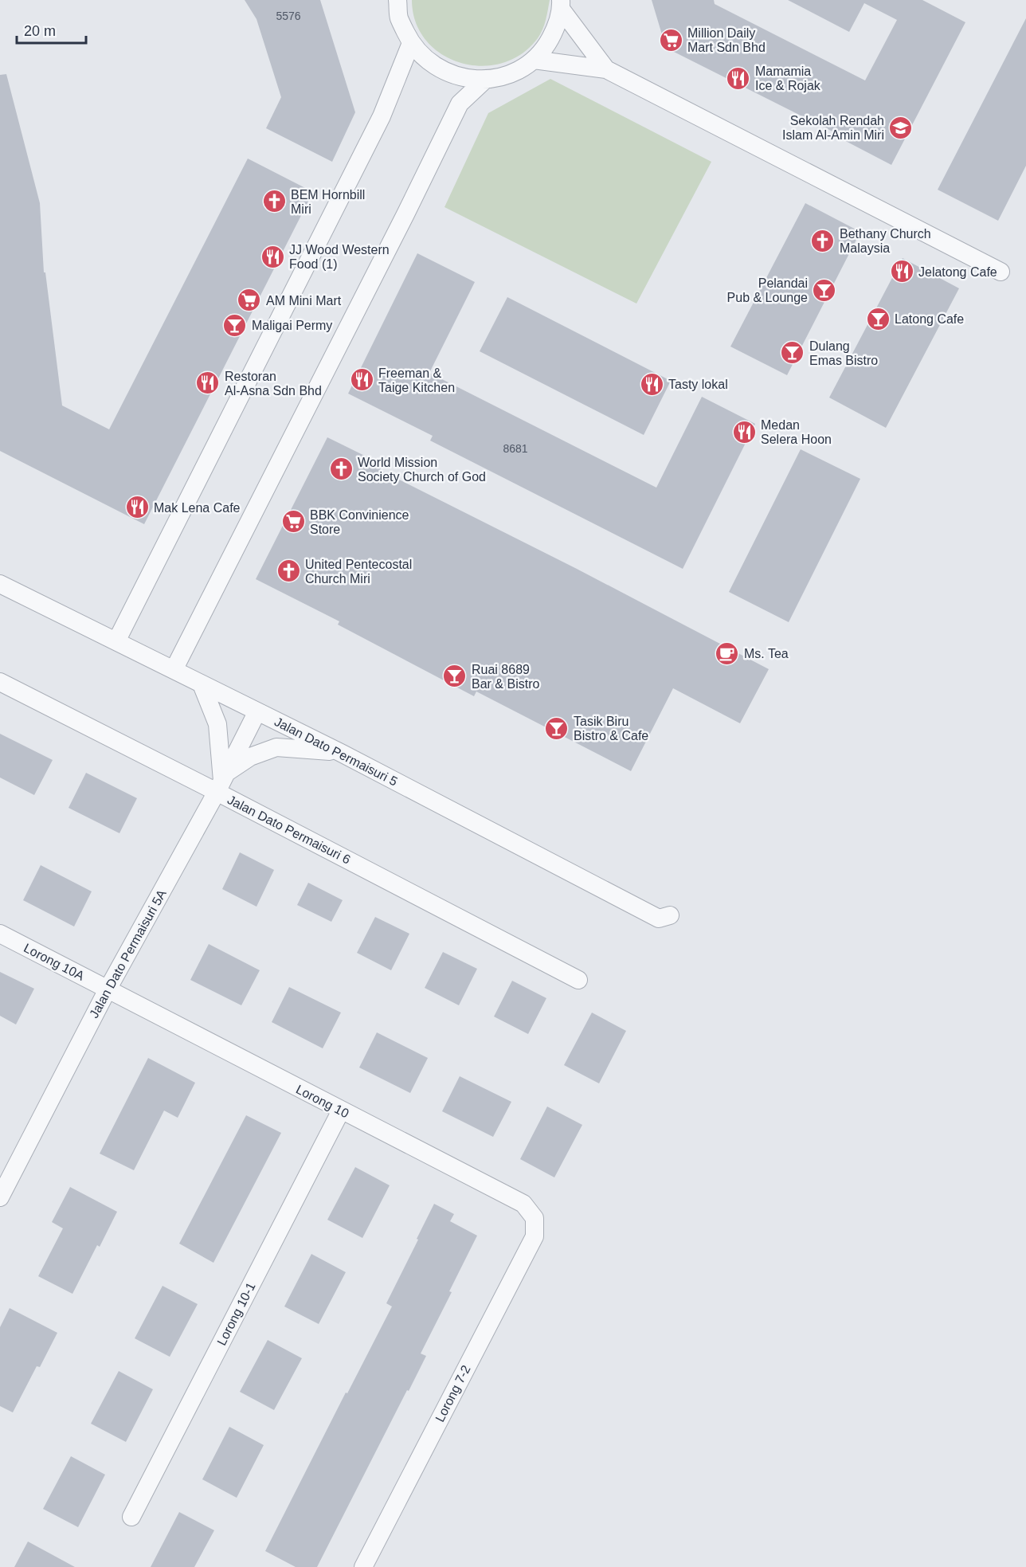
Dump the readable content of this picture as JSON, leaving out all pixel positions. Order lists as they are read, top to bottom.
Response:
{
  "streets": {
    "street": [
      "Jalan Dato Permaisuri 5",
      "Jalan Dato Permaisuri 6",
      "Jalan Dato Permaisuri 5A",
      "Lorong 10A",
      "Lorong 10",
      "Lorong 10-1",
      "Lorong 7-2"
    ]
  },
  "crossings": [
    ["Jalan Dato Permaisuri 5", "Jalan Dato Permaisuri 5A"],
    ["Jalan Dato Permaisuri 6", "Jalan Dato Permaisuri 5A"],
    ["Jalan Dato Permaisuri 5A", "Lorong 10A"],
    ["Jalan Dato Permaisuri 5A", "Lorong 10"],
    ["Lorong 10A", "Lorong 10"],
    ["Lorong 10", "Lorong 10-1"],
    ["Lorong 10", "Lorong 7-2"]
  ],
  "places": {
    "supermarket": ["Million Daily Mart Sdn Bhd", "AM Mini Mart", "BBK Convinience Store"],
    "restaurant": [
      "Mamamia Ice & Rojak",
      "JJ Wood Western Food (1)",
      "Jelatong Cafe",
      "Freeman & Taige Kitchen",
      "Restoran Al-Asna Sdn Bhd",
      "Tasty lokal",
      "Medan Selera Hoon",
      "Mak Lena Cafe"
    ],
    "school or university": ["Sekolah Rendah Islam Al-Amin Miri"],
    "church": [
      "BEM Hornbill Miri",
      "Bethany Church Malaysia",
      "World Mission Society Church of God",
      "United Pentecostal Church Miri"
    ],
    "bar": [
      "Pelandai Pub & Lounge",
      "Latong Cafe",
      "Maligai Permy",
      "Dulang Emas Bistro",
      "Ruai 8689 Bar & Bistro",
      "Tasik Biru Bistro & Cafe"
    ],
    "cafe": ["Ms. Tea"]
  },
  "house_numbers": ["5576", "8681"],
  "scale_bar": "20 m"
}
